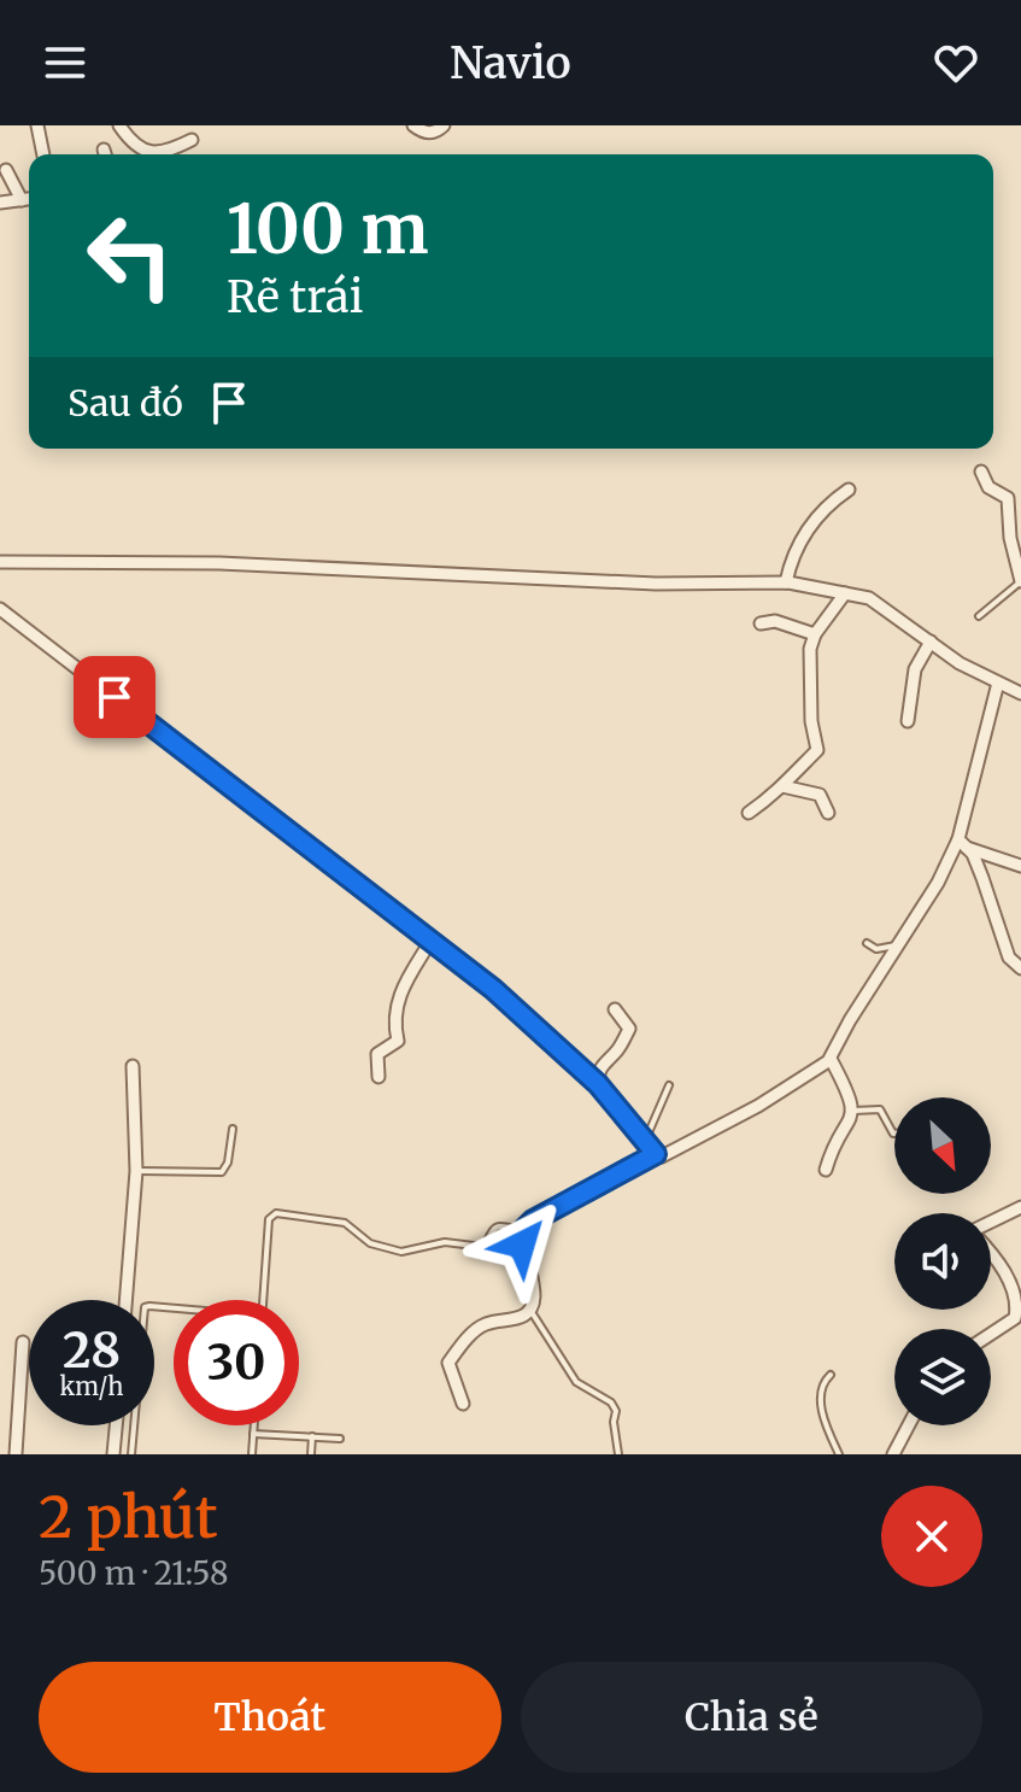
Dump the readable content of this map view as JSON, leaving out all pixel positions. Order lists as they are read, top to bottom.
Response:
{
  "north": "bottom right",
  "page": {
    "header": "Navio",
    "turn": ["100 m", "Rẽ trái"],
    "then": "Sau đó",
    "speed": "28 km/h",
    "limit": "30",
    "heading": ["2 phút", "500 m · 21:58"],
    "buttons": ["Thoát", "Chia sẻ"]
  }
}
